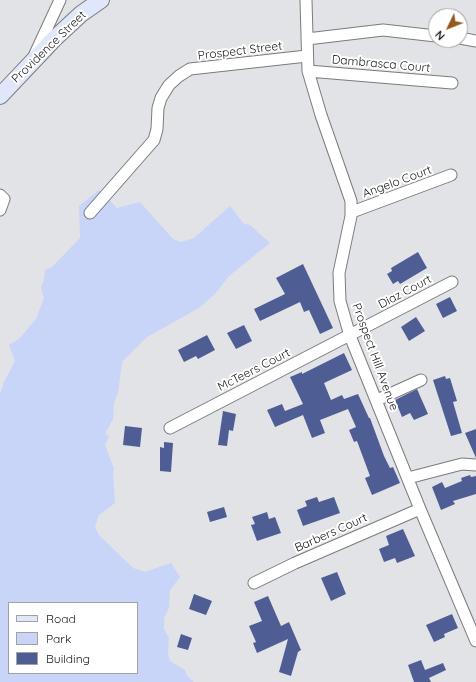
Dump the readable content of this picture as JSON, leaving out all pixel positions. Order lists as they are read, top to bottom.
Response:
{
  "streets": {
    "main road": ["Providence Street"],
    "street": [
      "Prospect Street",
      "Dambrasca Court",
      "Angelo Court",
      "Diaz Court",
      "Prospect Hill Avenue",
      "McTeers Court",
      "Barbers Court"
    ]
  },
  "crossings": [
    ["Prospect Street", "Prospect Hill Avenue"],
    ["Dambrasca Court", "Prospect Hill Avenue"],
    ["Angelo Court", "Prospect Hill Avenue"],
    ["Diaz Court", "Prospect Hill Avenue"],
    ["Diaz Court", "McTeers Court"],
    ["Prospect Hill Avenue", "McTeers Court"],
    ["Prospect Hill Avenue", "Barbers Court"]
  ],
  "legend": ["Road", "Park", "Building"],
  "north": "bottom left"
}
